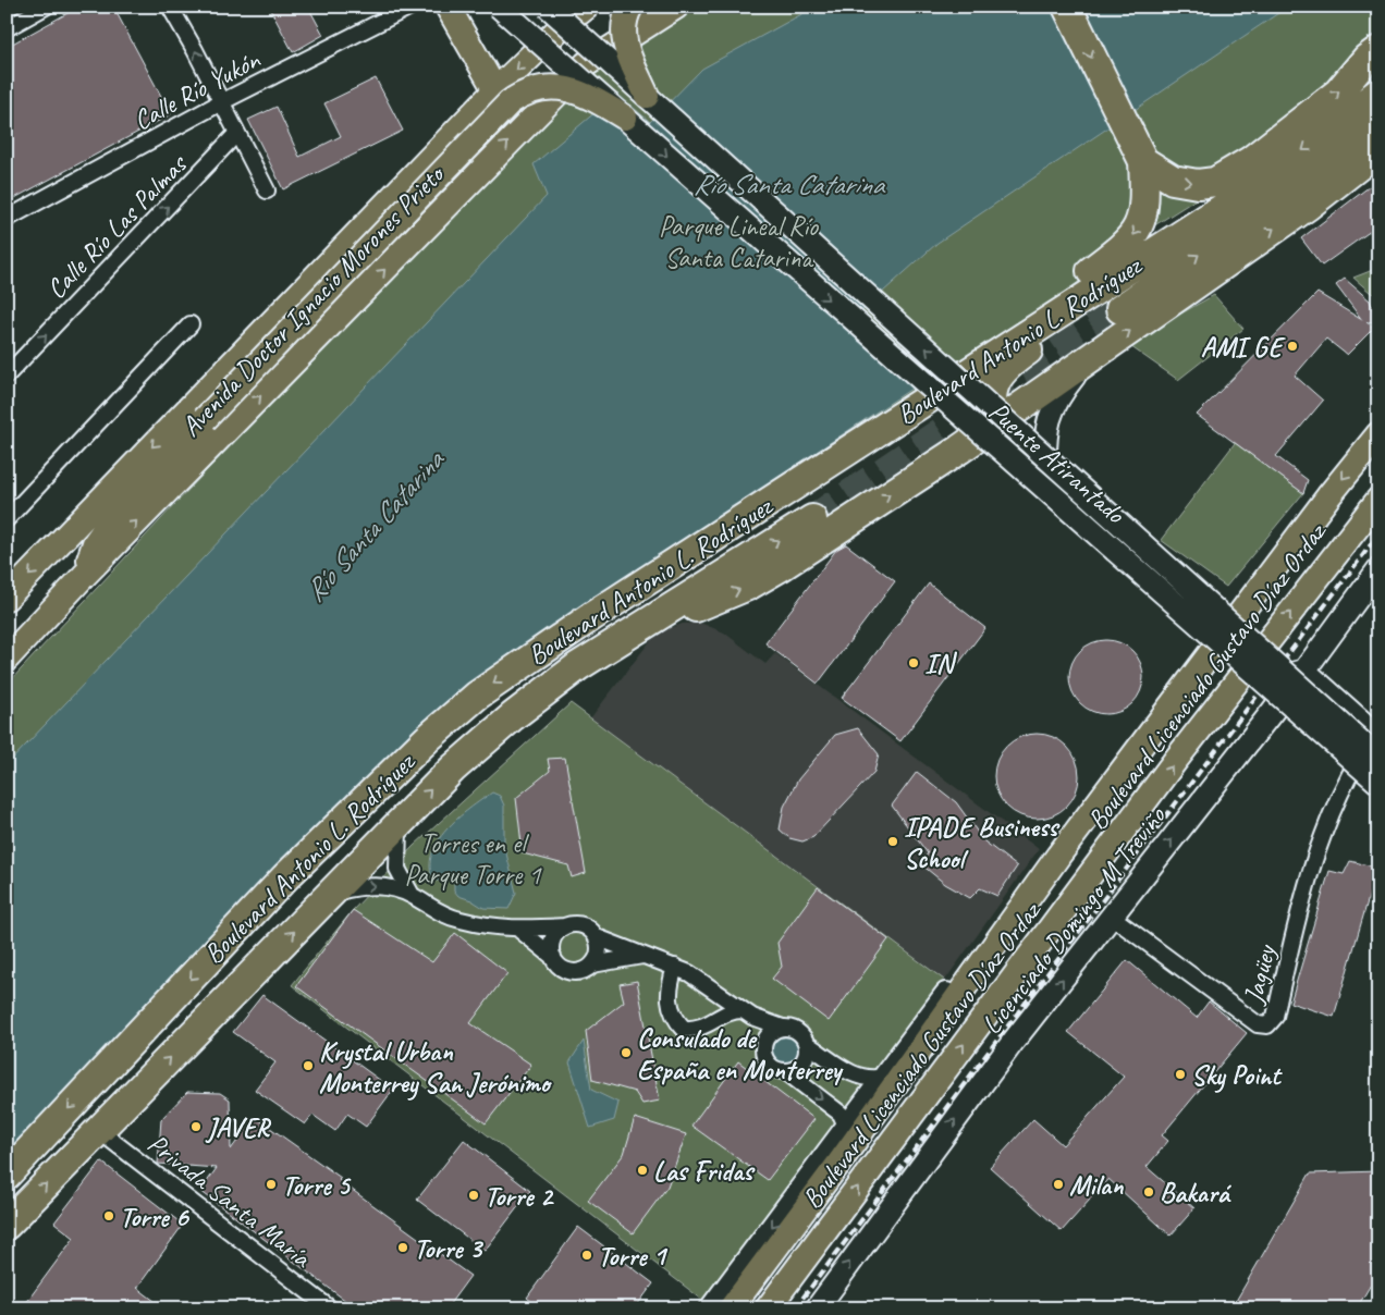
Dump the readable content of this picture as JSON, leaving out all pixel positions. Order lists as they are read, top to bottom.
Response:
{
  "streets": {
    "highway": ["Boulevard Antonio L. Rodríguez"],
    "main road": [
      "Avenida Doctor Ignacio Morones Prieto",
      "Puente Atirantado",
      "Boulevard Licenciado Gustavo Díaz Ordaz",
      "Licenciado Domingo M Treviño"
    ],
    "street": [
      "Calle Río Yukón",
      "Calle Río Las Palmas",
      "Jagüey",
      "Privada Santa María"
    ]
  },
  "crossings": [
    ["Boulevard Antonio L. Rodríguez", "Privada Santa María"],
    ["Puente Atirantado", "Jagüey"],
    ["Licenciado Domingo M Treviño", "Jagüey"]
  ],
  "one_way": ["Licenciado Domingo M Treviño"],
  "water": ["Río Santa Catarina"],
  "parks": ["Parque Lineal Río Santa Catarina", "Torres en el Parque Torre 1"],
  "places": [
    "AMI GE",
    "IN",
    "IPADE Business School",
    "Consulado de España en Monterrey",
    "Krystal Urban Monterrey San Jerónimo",
    "Sky Point",
    "JAVER",
    "Las Fridas",
    "Torre 5",
    "Milan",
    "Bakará",
    "Torre 2",
    "Torre 6",
    "Torre 3",
    "Torre 1"
  ]
}
